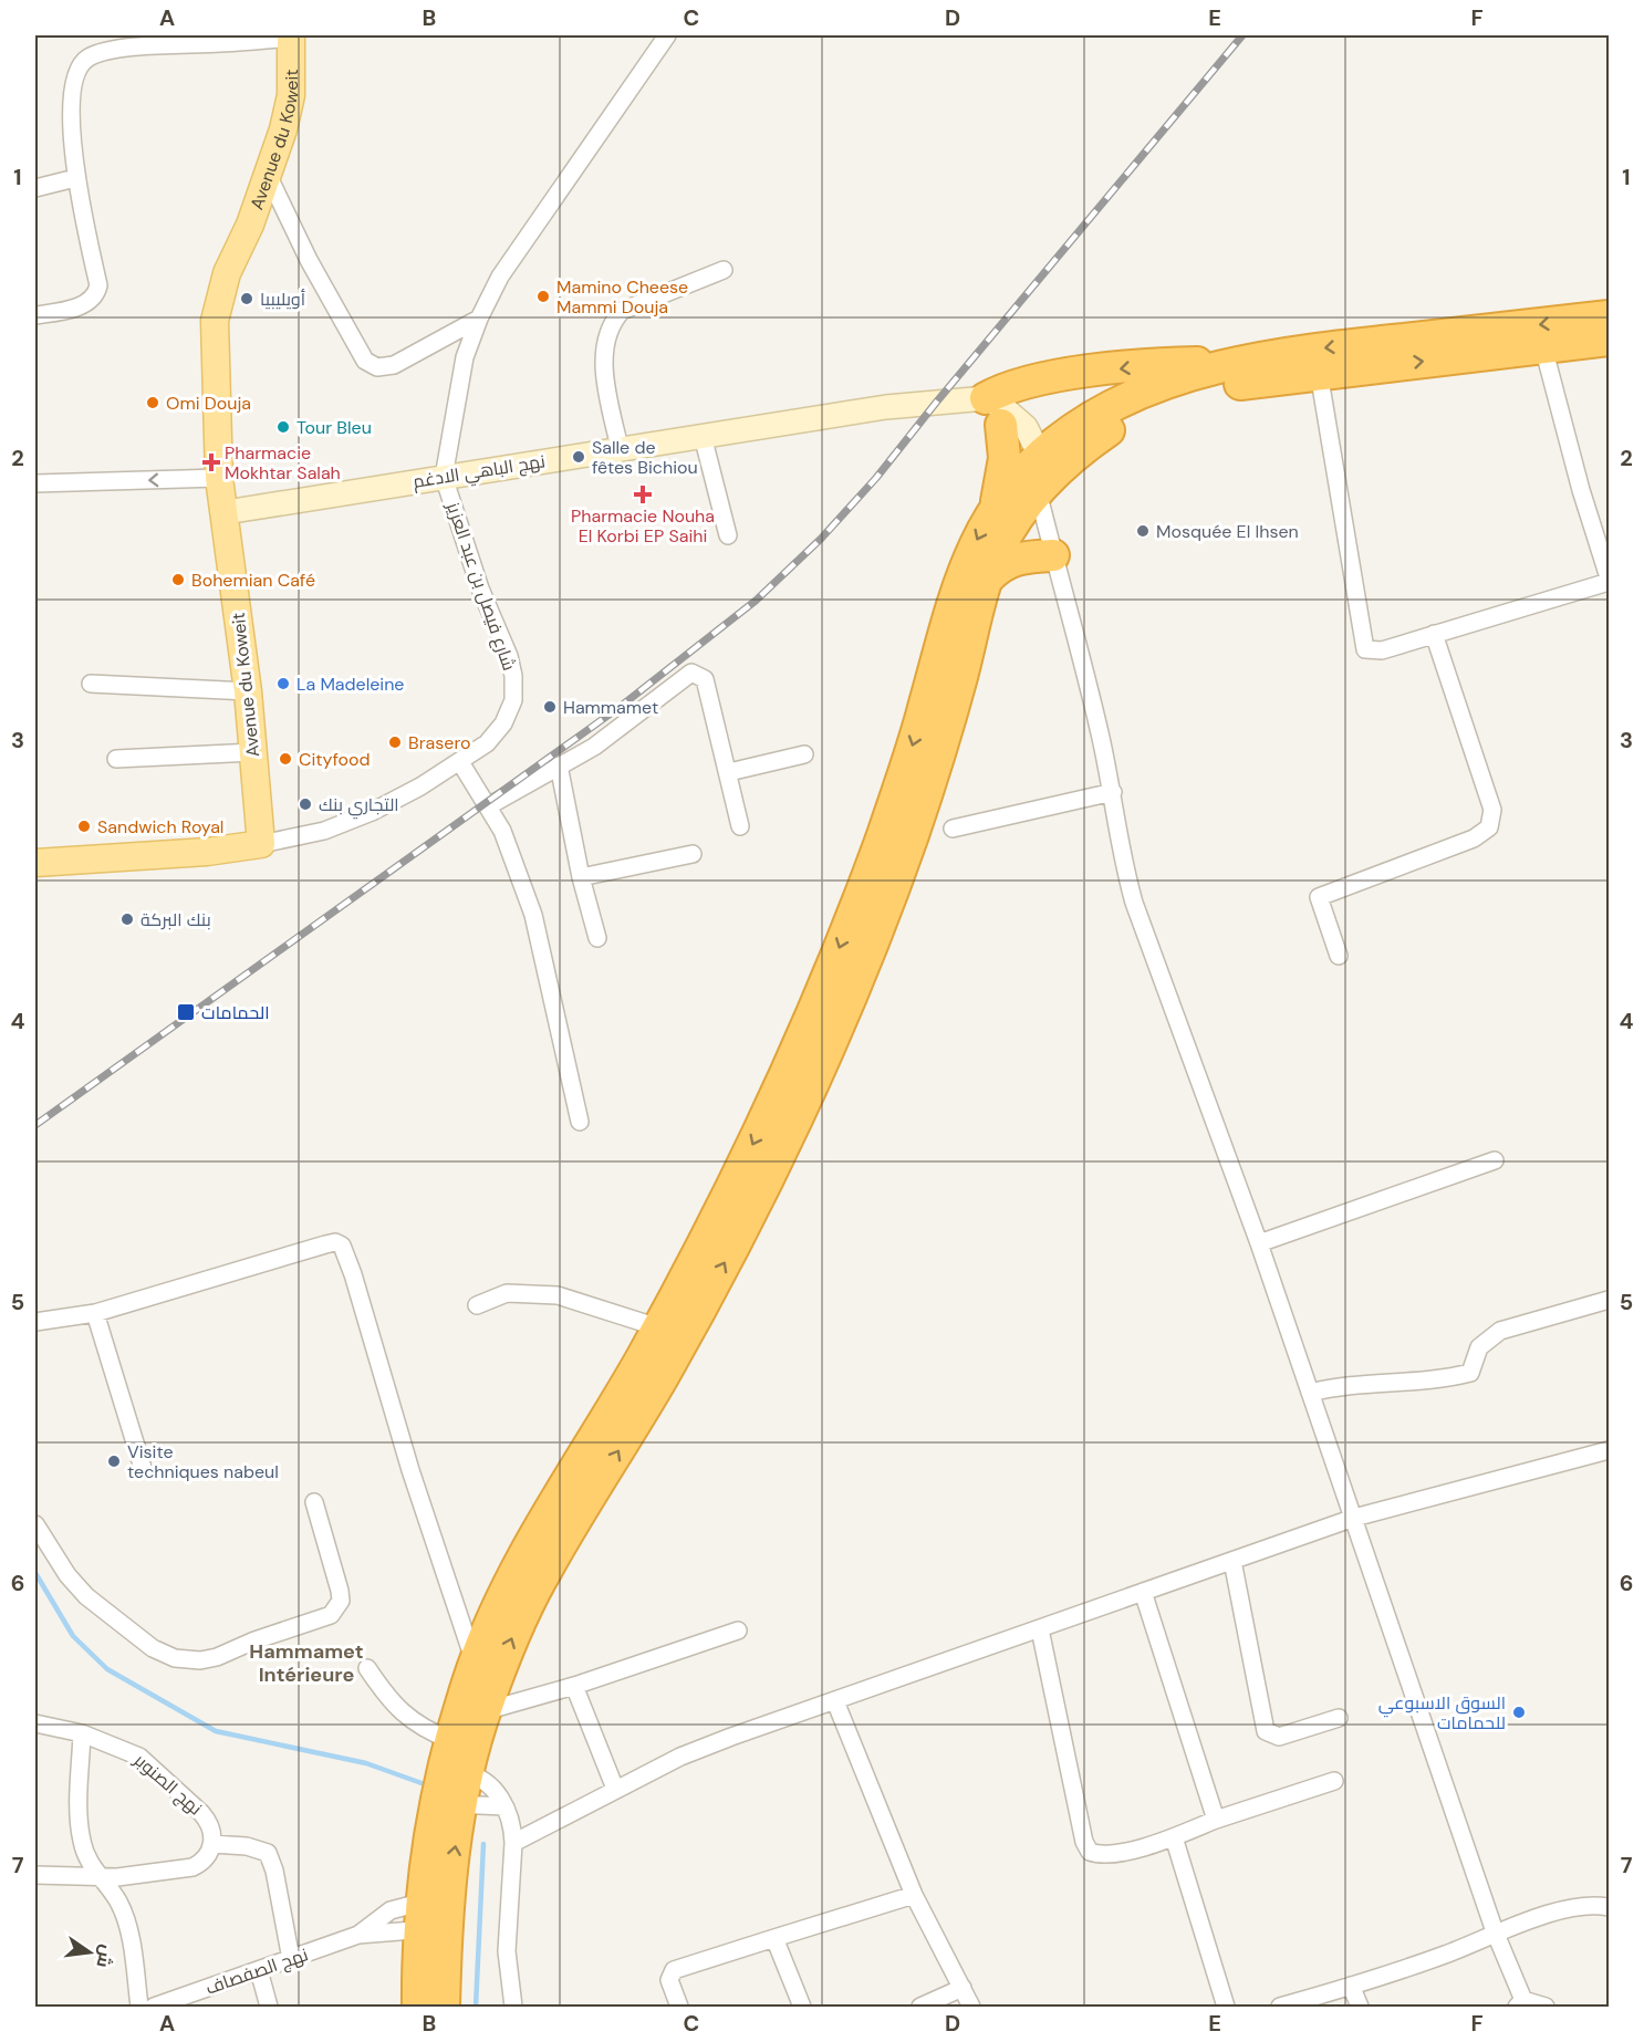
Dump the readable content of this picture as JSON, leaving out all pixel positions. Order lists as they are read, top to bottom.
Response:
{
  "streets": {
    "main road": ["Avenue du Koweit", "نهج الباهي الادغم"],
    "street": ["شارع فيصل بن عبد العزيز", "نهج الصنوبر", "نهج الصفصاف"]
  },
  "crossings": [
    ["Avenue du Koweit", "نهج الباهي الادغم"],
    ["Avenue du Koweit", "شارع فيصل بن عبد العزيز"],
    ["نهج الباهي الادغم", "شارع فيصل بن عبد العزيز"]
  ],
  "districts": ["Hammamet Intérieure"],
  "places": {
    "other": [
      "Mamino Cheese Mammi Douja",
      "أويليبيا",
      "Omi Douja",
      "Tour Bleu",
      "Salle de fêtes Bichiou",
      "Mosquée El Ihsen",
      "Bohemian Café",
      "La Madeleine",
      "Hammamet",
      "Brasero",
      "Cityfood",
      "التجاري بنك",
      "Sandwich Royal",
      "بنك البركة",
      "Visite techniques nabeul",
      "السوق الاسبوعي للحمامات"
    ],
    "health": ["Pharmacie Mokhtar Salah", "Pharmacie Nouha El Korbi EP Saihi"],
    "transit": ["الحمامات"]
  },
  "north": "right",
  "grid": {
    "columns": [
      "A",
      "B",
      "C",
      "D",
      "E",
      "F"
    ],
    "rows": [
      "1",
      "2",
      "3",
      "4",
      "5",
      "6",
      "7"
    ]
  }
}
